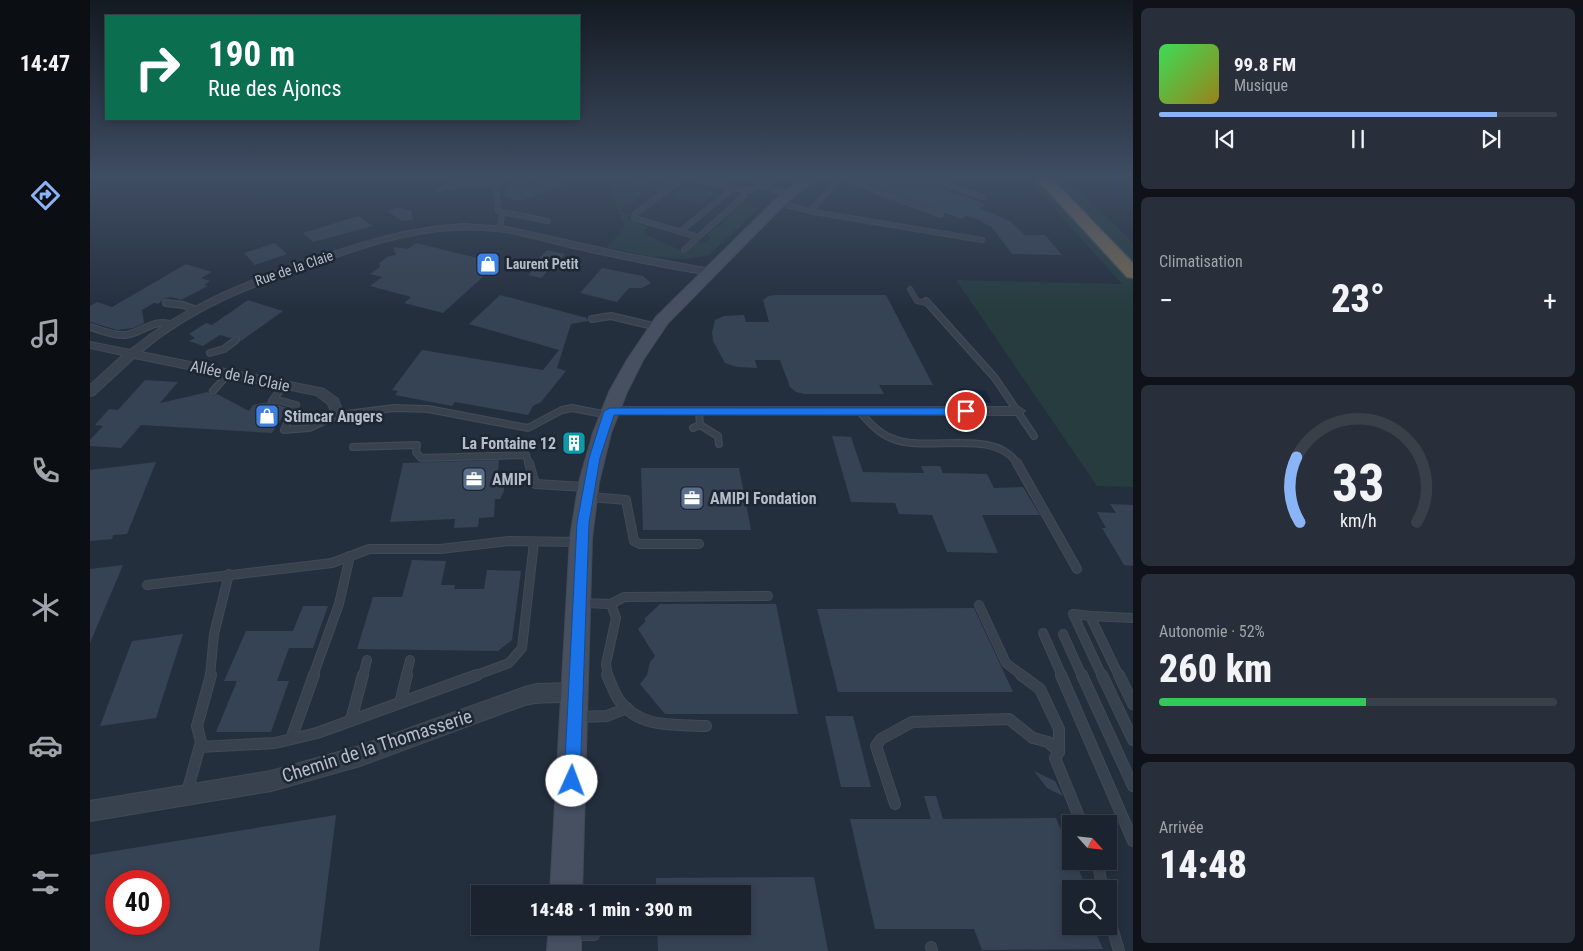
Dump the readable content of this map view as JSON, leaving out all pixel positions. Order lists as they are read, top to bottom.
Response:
{
  "streets": {
    "street": ["Rue de la Claie", "Allée de la Claie", "Chemin de la Thomasserie"]
  },
  "crossings": [
    ["Rue de la Claie", "Allée de la Claie"]
  ],
  "places": {
    "shop": ["Laurent Petit", "Stimcar Angers"],
    "building": ["La Fontaine 12"],
    "office": ["AMIPI", "AMIPI Fondation"]
  },
  "north": "bottom right",
  "page": {
    "tabs": "14:47",
    "turn": ["190 m", "Rue des Ajoncs"],
    "song": ["99.8 FM", "Musique"],
    "tile": [
      "Climatisation",
      ["Autonomie · 52%", "260 km"],
      ["Arrivée", "14:48"]
    ],
    "heat": ["−", "23°", "+"],
    "limit": "40",
    "trip": "14:48 · 1 min · 390 m",
    "gauge": ["33", "km/h"]
  }
}
